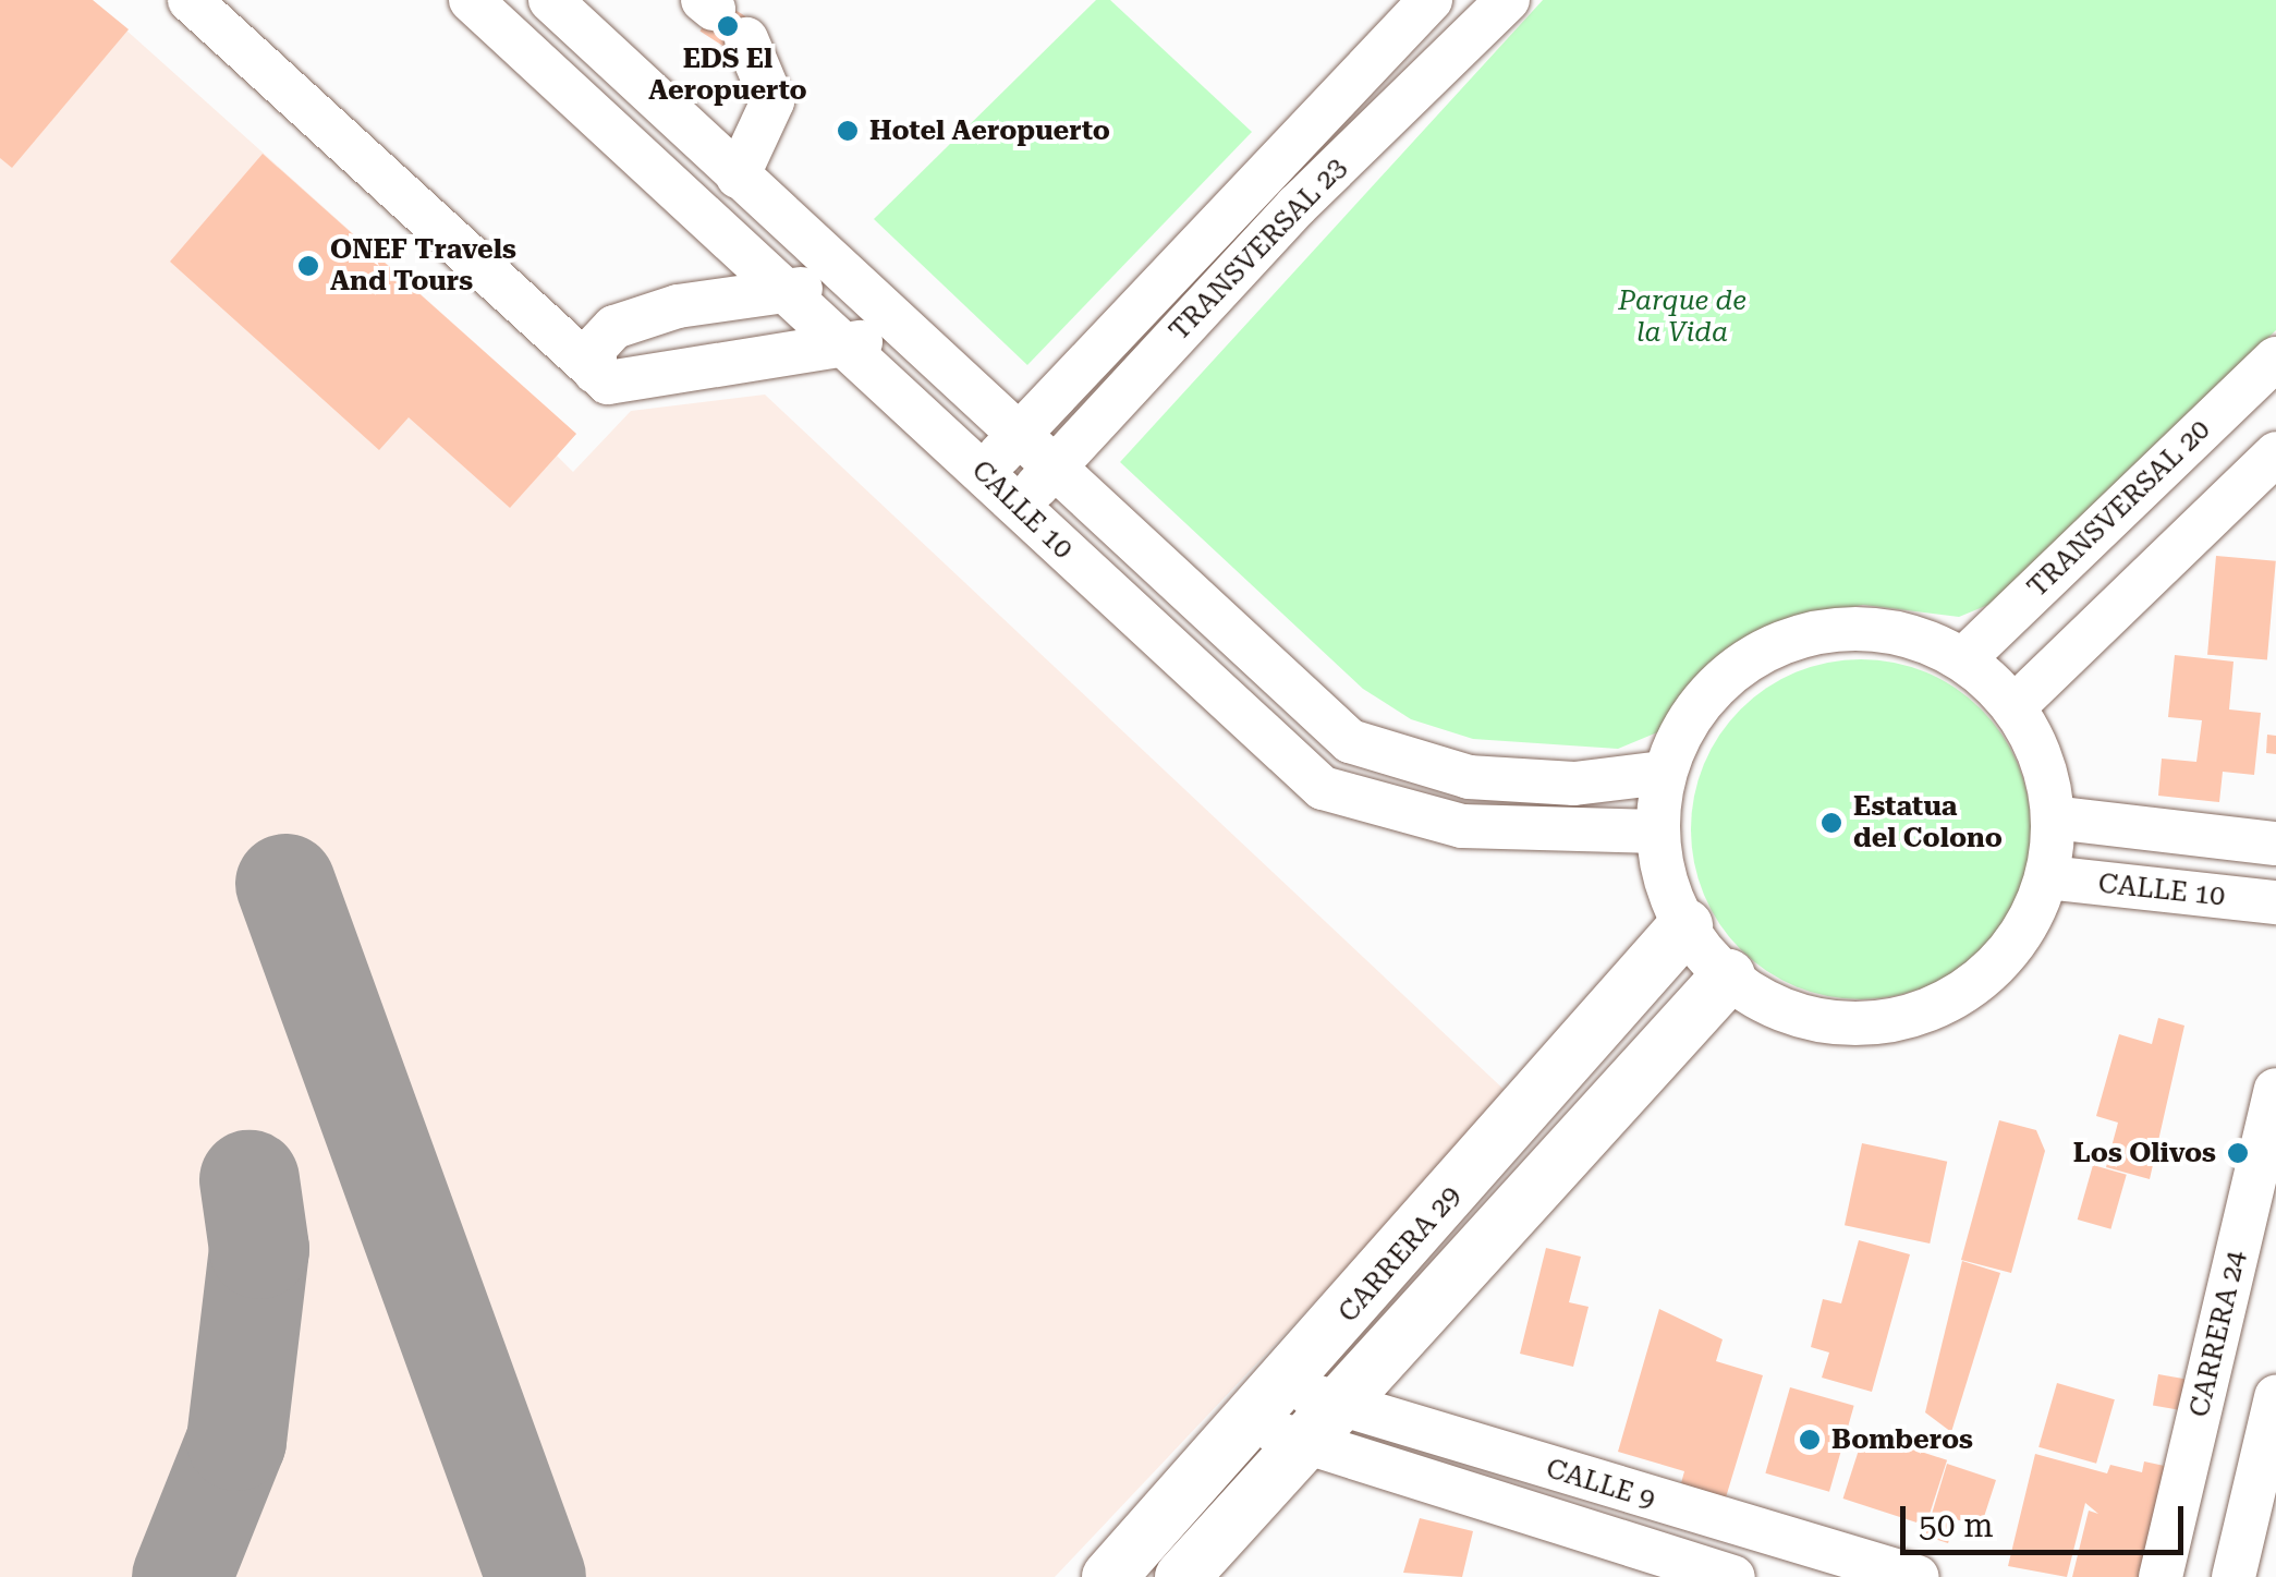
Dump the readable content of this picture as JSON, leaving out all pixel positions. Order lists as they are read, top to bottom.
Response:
{
  "streets": {
    "main road": ["CARRERA 29"],
    "street": [
      "TRANSVERSAL 23",
      "TRANSVERSAL 20",
      "CALLE 10",
      "CARRERA 24",
      "CALLE 9"
    ]
  },
  "crossings": [
    ["TRANSVERSAL 23", "CALLE 10"],
    ["CARRERA 29", "CALLE 9"]
  ],
  "parks": ["Parque de la Vida"],
  "places": [
    "EDS El Aeropuerto",
    "Hotel Aeropuerto",
    "ONEF Travels And Tours",
    "Estatua del Colono",
    "Los Olivos",
    "Bomberos"
  ],
  "scale_bar": "50 m"
}
